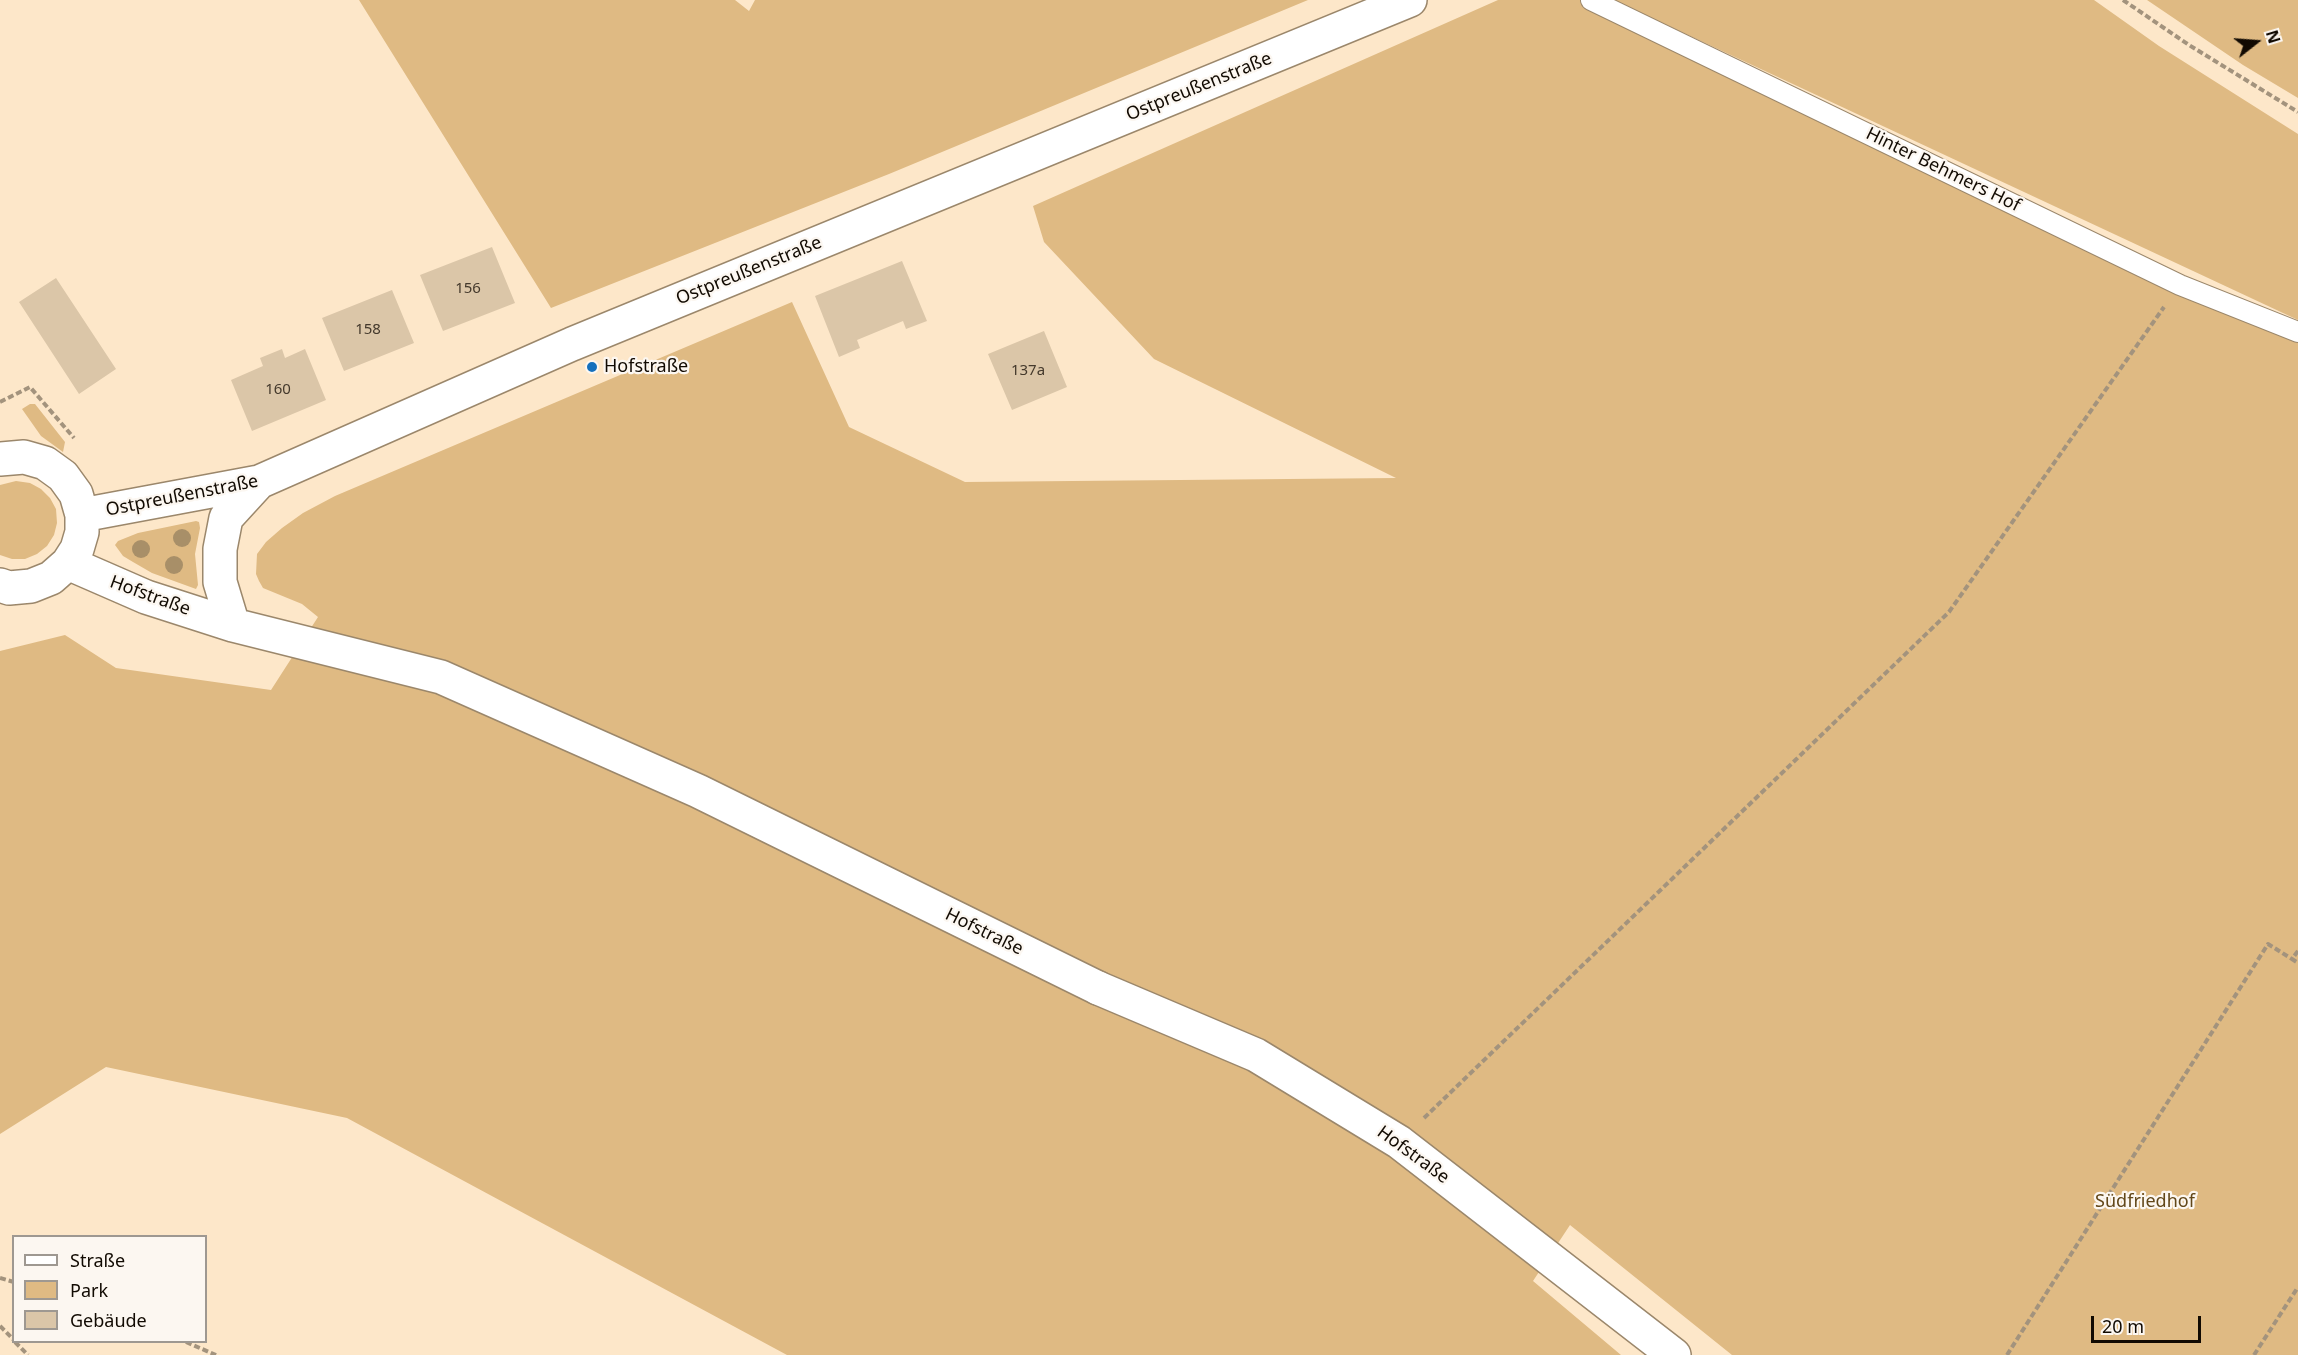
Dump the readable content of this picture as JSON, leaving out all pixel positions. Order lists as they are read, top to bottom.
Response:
{
  "streets": {
    "street": ["Ostpreußenstraße", "Hofstraße"],
    "lane": ["Hinter Behmers Hof"]
  },
  "parks": ["Südfriedhof"],
  "places": ["Hofstraße"],
  "house_numbers": [
    "156",
    "158",
    "137a",
    "160"
  ],
  "legend": ["Straße", "Park", "Gebäude"],
  "scale_bar": "20 m",
  "north": "right"
}
